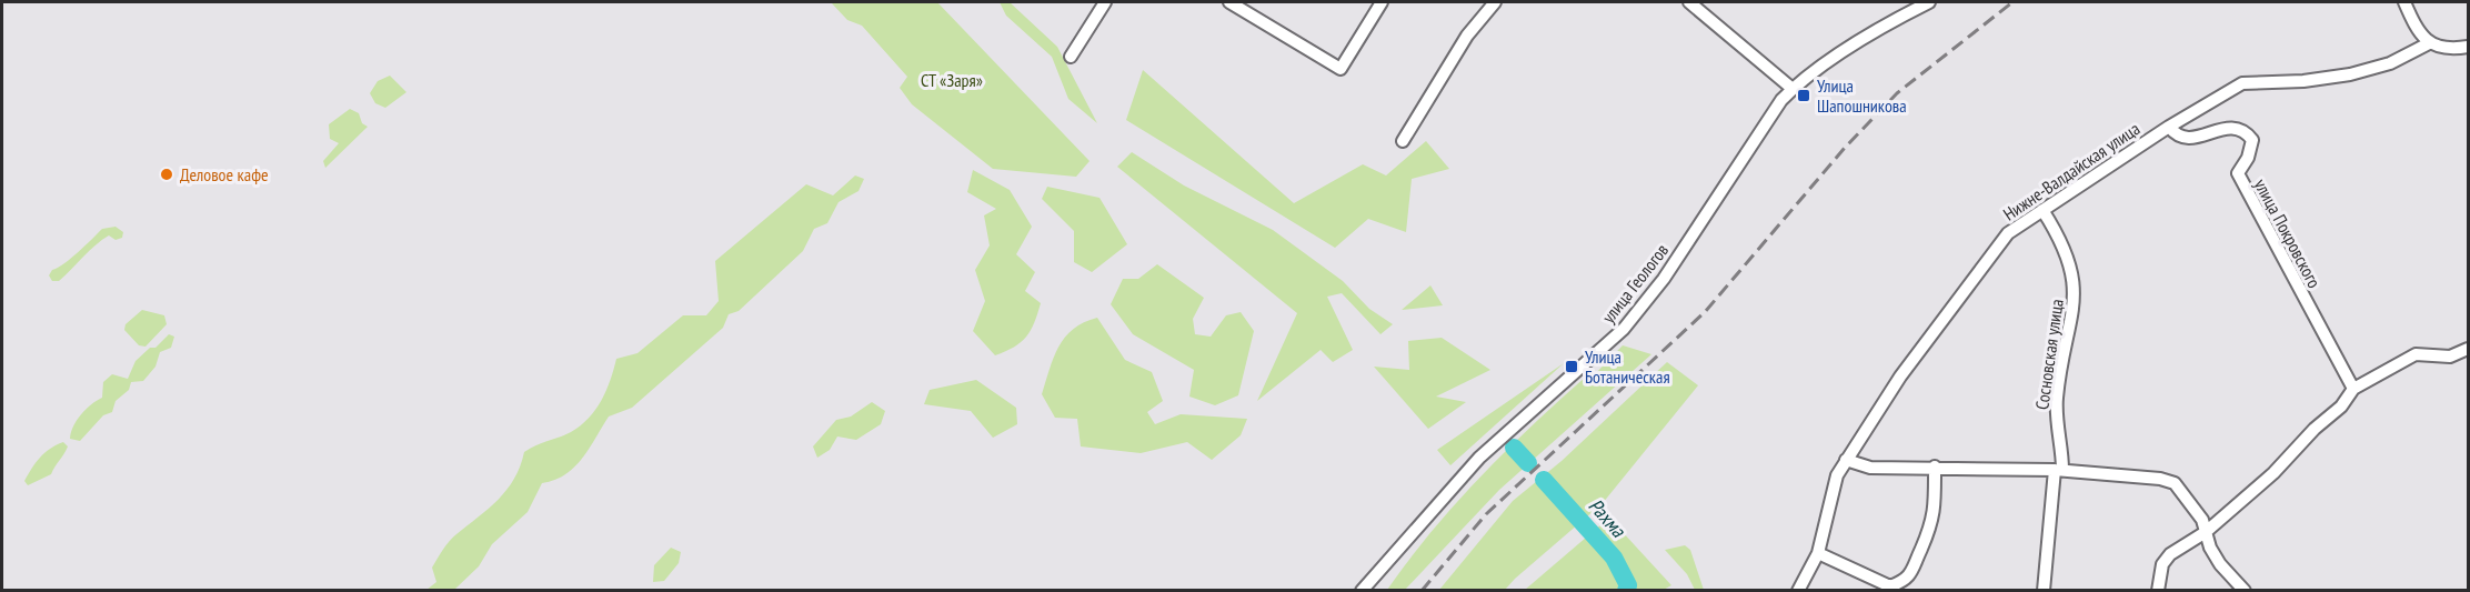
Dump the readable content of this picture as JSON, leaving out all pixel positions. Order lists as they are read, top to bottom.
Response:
{
  "streets": {
    "street": [
      "Нижне-Валдайская улица",
      "улица Покровского",
      "улица Геологов",
      "Сосновская улица"
    ]
  },
  "crossings": [
    ["Нижне-Валдайская улица", "улица Покровского"],
    ["Нижне-Валдайская улица", "Сосновская улица"]
  ],
  "water": ["Рахма"],
  "parks": ["СТ «Заря»"],
  "places": {
    "transit": ["Улица Шапошникова", "Улица Ботаническая"],
    "other": ["Деловое кафе"]
  }
}
